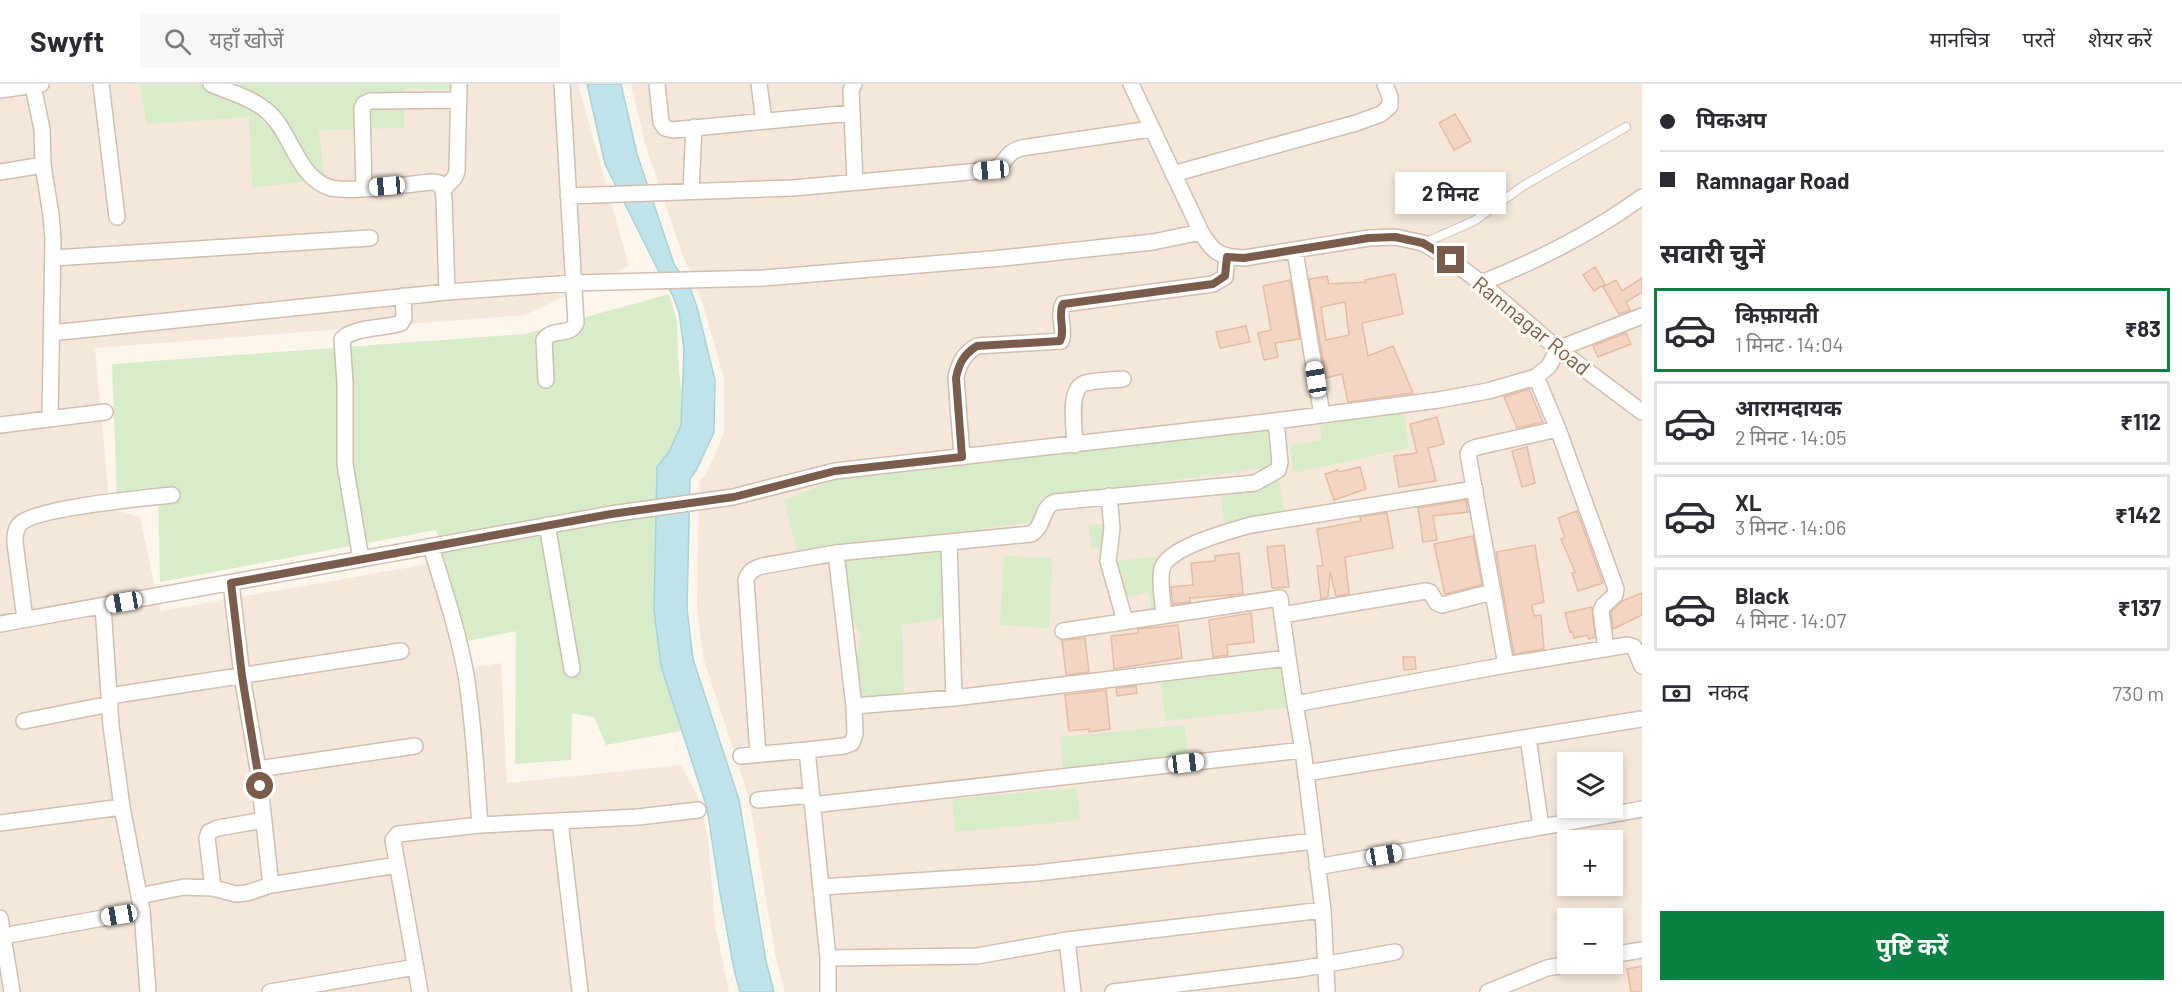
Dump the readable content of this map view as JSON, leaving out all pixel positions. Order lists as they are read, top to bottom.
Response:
{
  "streets": {
    "street": ["Ramnagar Road"]
  },
  "page": {
    "header": "Swyft",
    "search": "यहाँ खोजें",
    "nav": ["मानचित्र", "परतें", "शेयर करें"],
    "banner": ["पिकअप", "Ramnagar Road"],
    "bubble": "2 मिनट",
    "heading": "सवारी चुनें",
    "list": [
      {
        "name": "किफ़ायती",
        "note": "1 मिनट · 14:04",
        "value": "₹83"
      },
      {
        "name": "आरामदायक",
        "note": "2 मिनट · 14:05",
        "value": "₹112"
      },
      {
        "name": "XL",
        "note": "3 मिनट · 14:06",
        "value": "₹142"
      },
      {
        "name": "Black",
        "note": "4 मिनट · 14:07",
        "value": "₹137"
      }
    ],
    "pay": ["नकद", "730 m"],
    "map_buttons": ["+", "−"],
    "buttons": "पुष्टि करें"
  }
}
